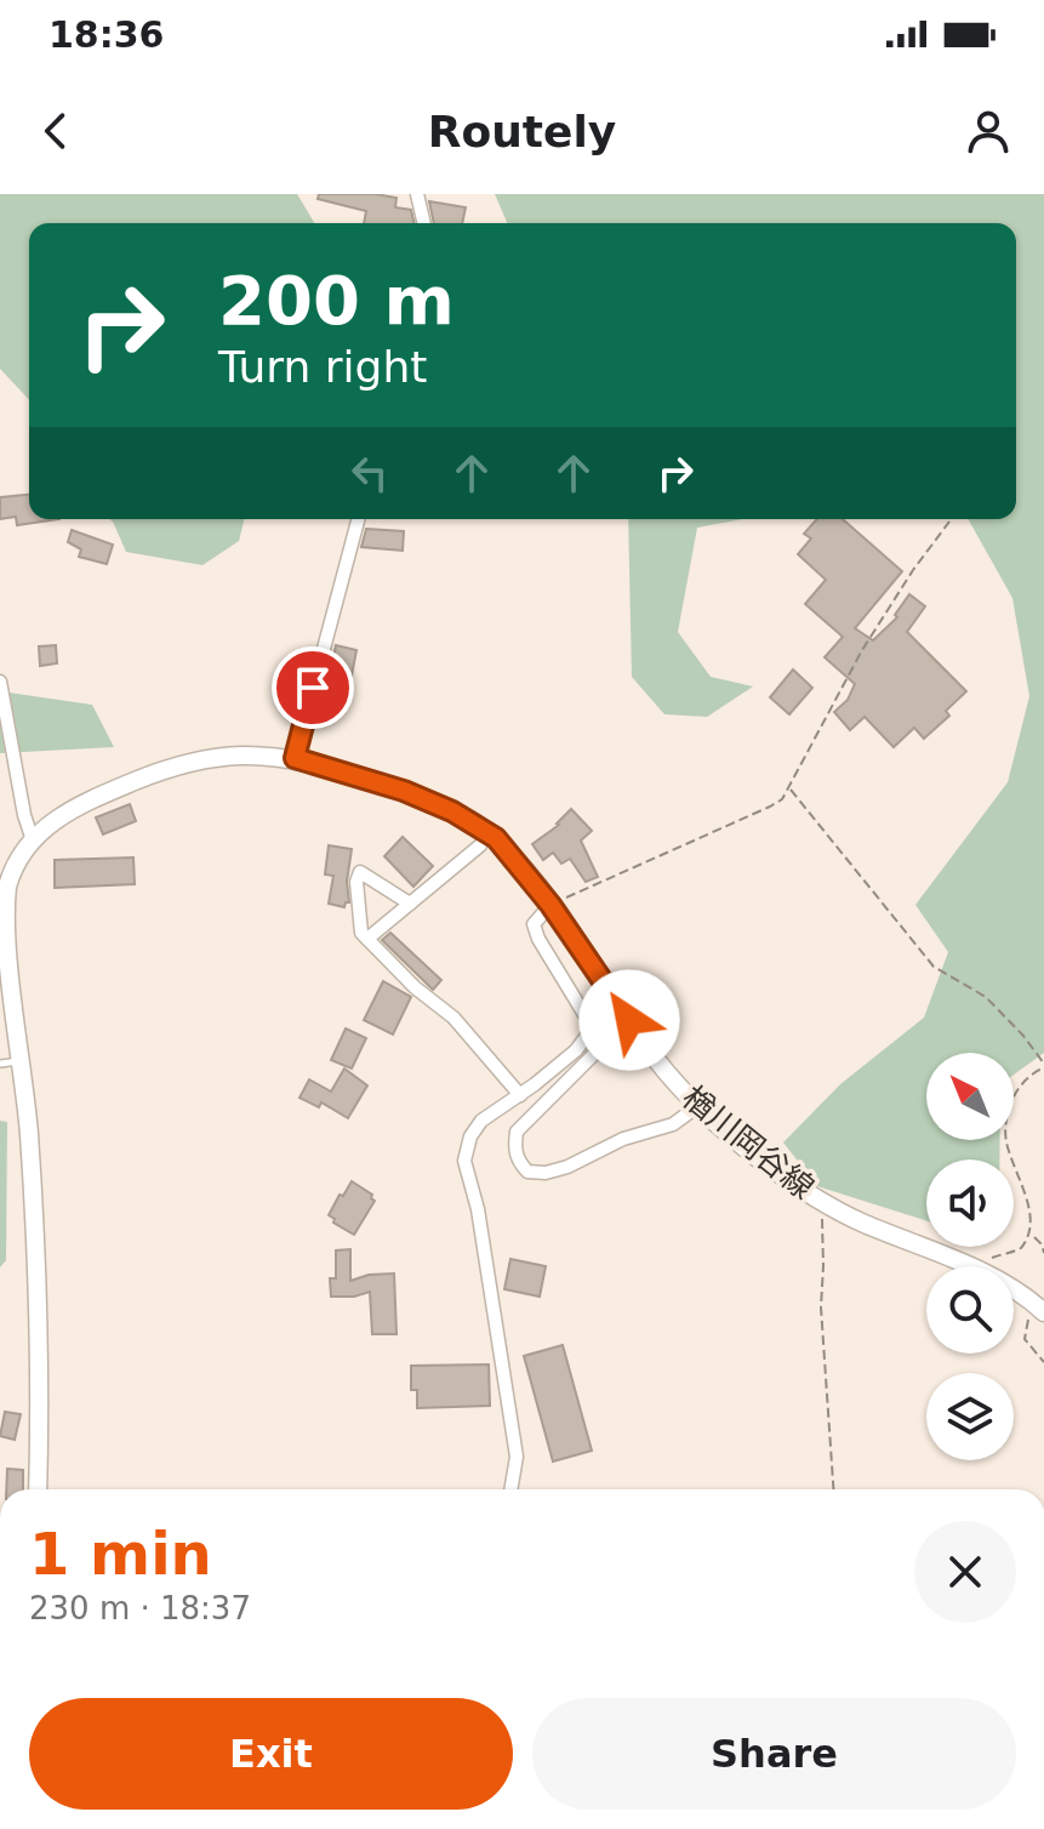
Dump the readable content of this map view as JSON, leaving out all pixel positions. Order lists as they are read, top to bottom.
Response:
{
  "streets": {
    "main road": ["楢川岡谷線"]
  },
  "north": "top left",
  "page": {
    "status": "18:36",
    "header": "Routely",
    "turn": ["200 m", "Turn right"],
    "heading": ["1 min", "230 m · 18:37"],
    "buttons": ["Exit", "Share"]
  }
}
